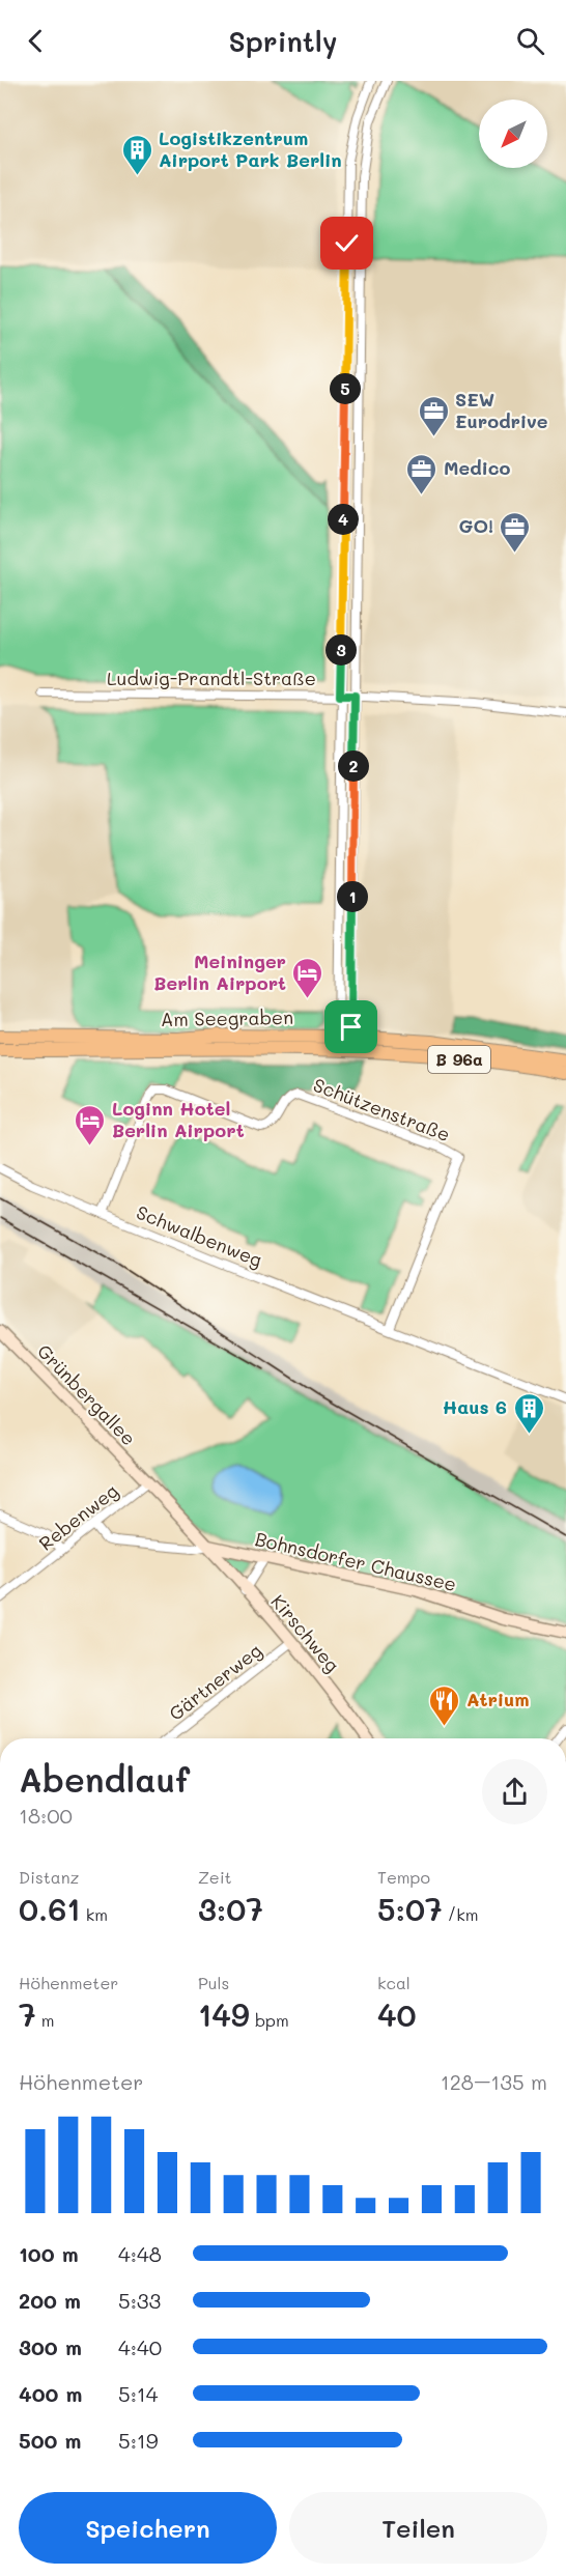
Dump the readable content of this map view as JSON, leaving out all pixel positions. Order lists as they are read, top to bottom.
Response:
{
  "streets": {
    "main road": ["Am Seegraben", "B 96a"],
    "street": [
      "Ludwig-Prandtl-Straße",
      "Schützenstraße",
      "Schwalbenweg",
      "Grünbergallee",
      "Rebenweg",
      "Bohnsdorfer Chaussee",
      "Kirschweg",
      "Gärtnerweg"
    ]
  },
  "crossings": [
    ["Schützenstraße", "Schwalbenweg"],
    ["Grünbergallee", "Rebenweg"],
    ["Grünbergallee", "Kirschweg"],
    ["Rebenweg", "Kirschweg"],
    ["Bohnsdorfer Chaussee", "Kirschweg"],
    ["Kirschweg", "Gärtnerweg"]
  ],
  "places": {
    "building": ["Logistikzentrum Airport Park Berlin", "Haus 6"],
    "office": ["SEW Eurodrive", "Medico", "GO!"],
    "hotel": ["Meininger Berlin Airport", "Loginn Hotel Berlin Airport"],
    "restaurant": ["Atrium"]
  },
  "north": "bottom left",
  "page": {
    "header": "Sprintly",
    "pins": [
      "5",
      "4",
      "3",
      "2",
      "1"
    ],
    "heading": ["Abendlauf", "18:00"],
    "stats": [
      ["Distanz", "0.61 km"],
      ["Zeit", "3:07"],
      ["Tempo", "5:07 /km"],
      ["Höhenmeter", "7 m"],
      ["Puls", "149 bpm"],
      ["kcal", "40"]
    ],
    "chart": ["Höhenmeter", "128–135 m"],
    "list": [
      {
        "name": "100 m",
        "note": "4:48"
      },
      {
        "name": "200 m",
        "note": "5:33"
      },
      {
        "name": "300 m",
        "note": "4:40"
      },
      {
        "name": "400 m",
        "note": "5:14"
      },
      {
        "name": "500 m",
        "note": "5:19"
      }
    ],
    "buttons": ["Speichern", "Teilen"]
  }
}
